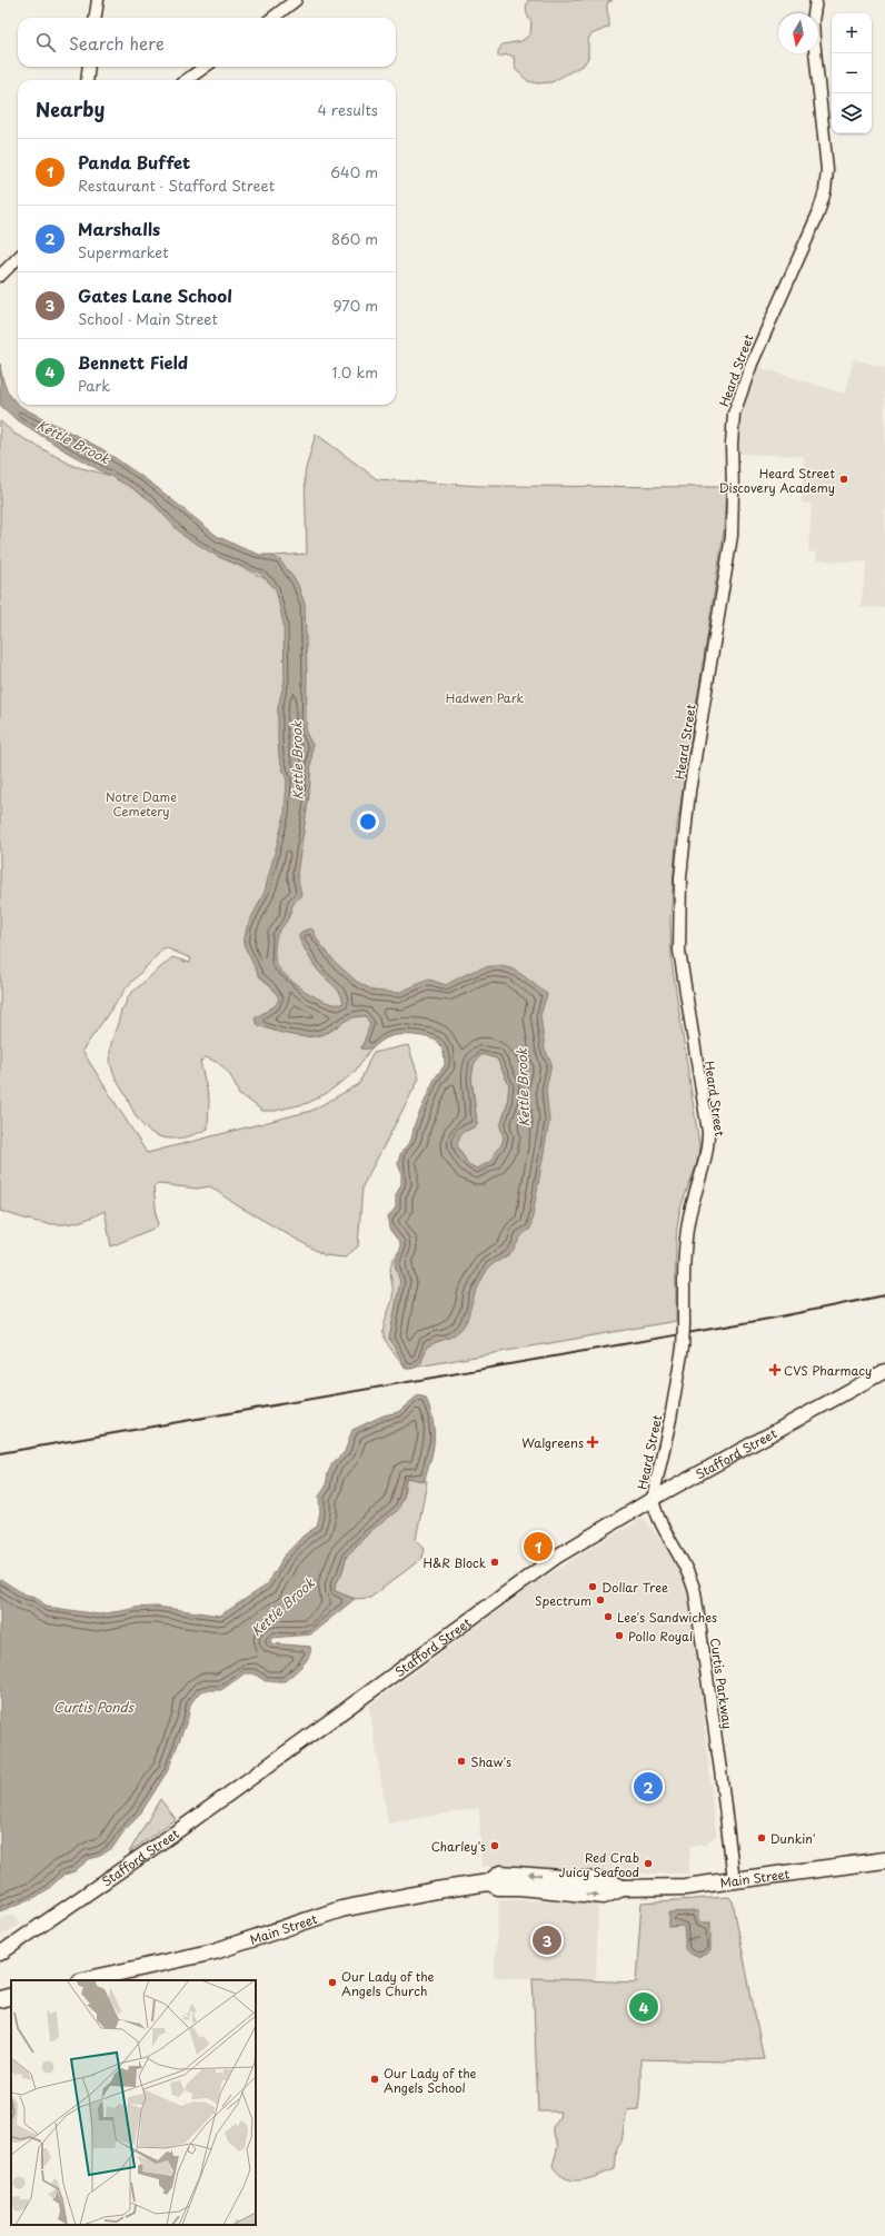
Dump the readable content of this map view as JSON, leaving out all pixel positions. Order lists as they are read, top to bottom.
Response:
{
  "streets": {
    "highway": ["Main Street"],
    "main road": ["Stafford Street"],
    "street": ["Heard Street", "Curtis Parkway"]
  },
  "crossings": [
    ["Heard Street", "Stafford Street"],
    ["Heard Street", "Curtis Parkway"],
    ["Stafford Street", "Curtis Parkway"],
    ["Curtis Parkway", "Main Street"]
  ],
  "water": ["Kettle Brook", "Curtis Ponds"],
  "parks": ["Hadwen Park", "Notre Dame Cemetery"],
  "places": {
    "other": [
      "Heard Street Discovery Academy",
      "H&R Block",
      "Dollar Tree",
      "Spectrum",
      "Lee's Sandwiches",
      "Pollo Royal",
      "Shaw's",
      "Dunkin'",
      "Charley's",
      "Red Crab Juicy Seafood",
      "Our Lady of the Angels Church",
      "Our Lady of the Angels School"
    ],
    "health": ["CVS Pharmacy", "Walgreens"]
  },
  "north": "bottom",
  "page": {
    "map_buttons": ["+", "−"],
    "search": "Search here",
    "heading": ["Nearby", "4 results"],
    "list": [
      {
        "mark": "1",
        "name": "Panda Buffet",
        "note": "Restaurant · Stafford Street",
        "value": "640 m"
      },
      {
        "mark": "2",
        "name": "Marshalls",
        "note": "Supermarket",
        "value": "860 m"
      },
      {
        "mark": "3",
        "name": "Gates Lane School",
        "note": "School · Main Street",
        "value": "970 m"
      },
      {
        "mark": "4",
        "name": "Bennett Field",
        "note": "Park",
        "value": "1.0 km"
      }
    ],
    "pins": [
      "1",
      "2",
      "3",
      "4"
    ]
  }
}
